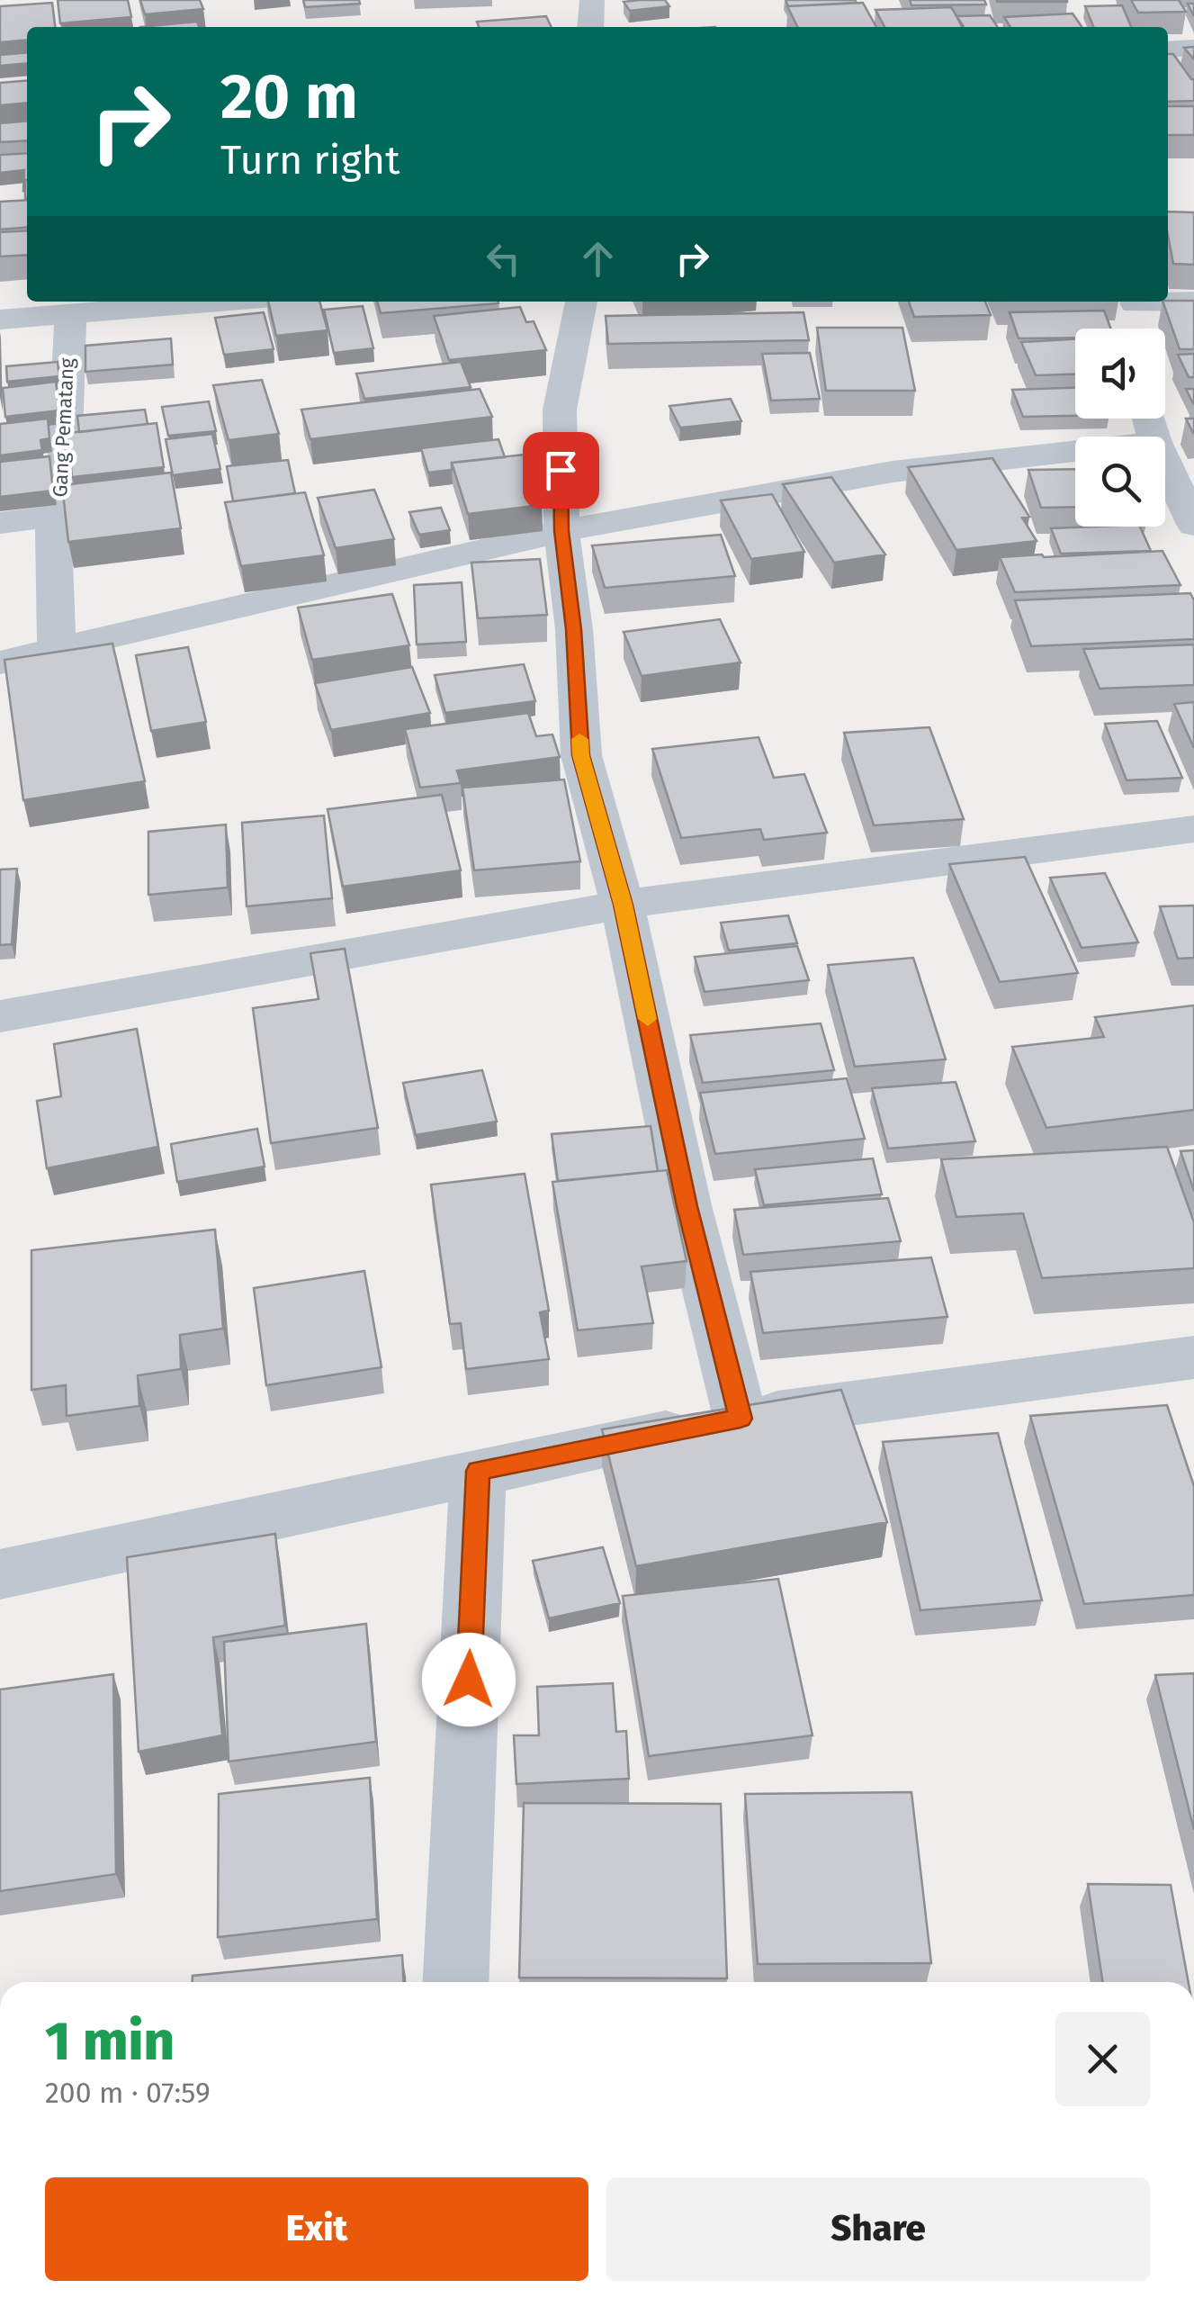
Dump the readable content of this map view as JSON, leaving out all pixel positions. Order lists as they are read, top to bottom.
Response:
{
  "streets": {
    "street": ["Gang Pematang"]
  },
  "page": {
    "turn": ["20 m", "Turn right"],
    "heading": ["1 min", "200 m · 07:59"],
    "buttons": ["Exit", "Share"]
  }
}
